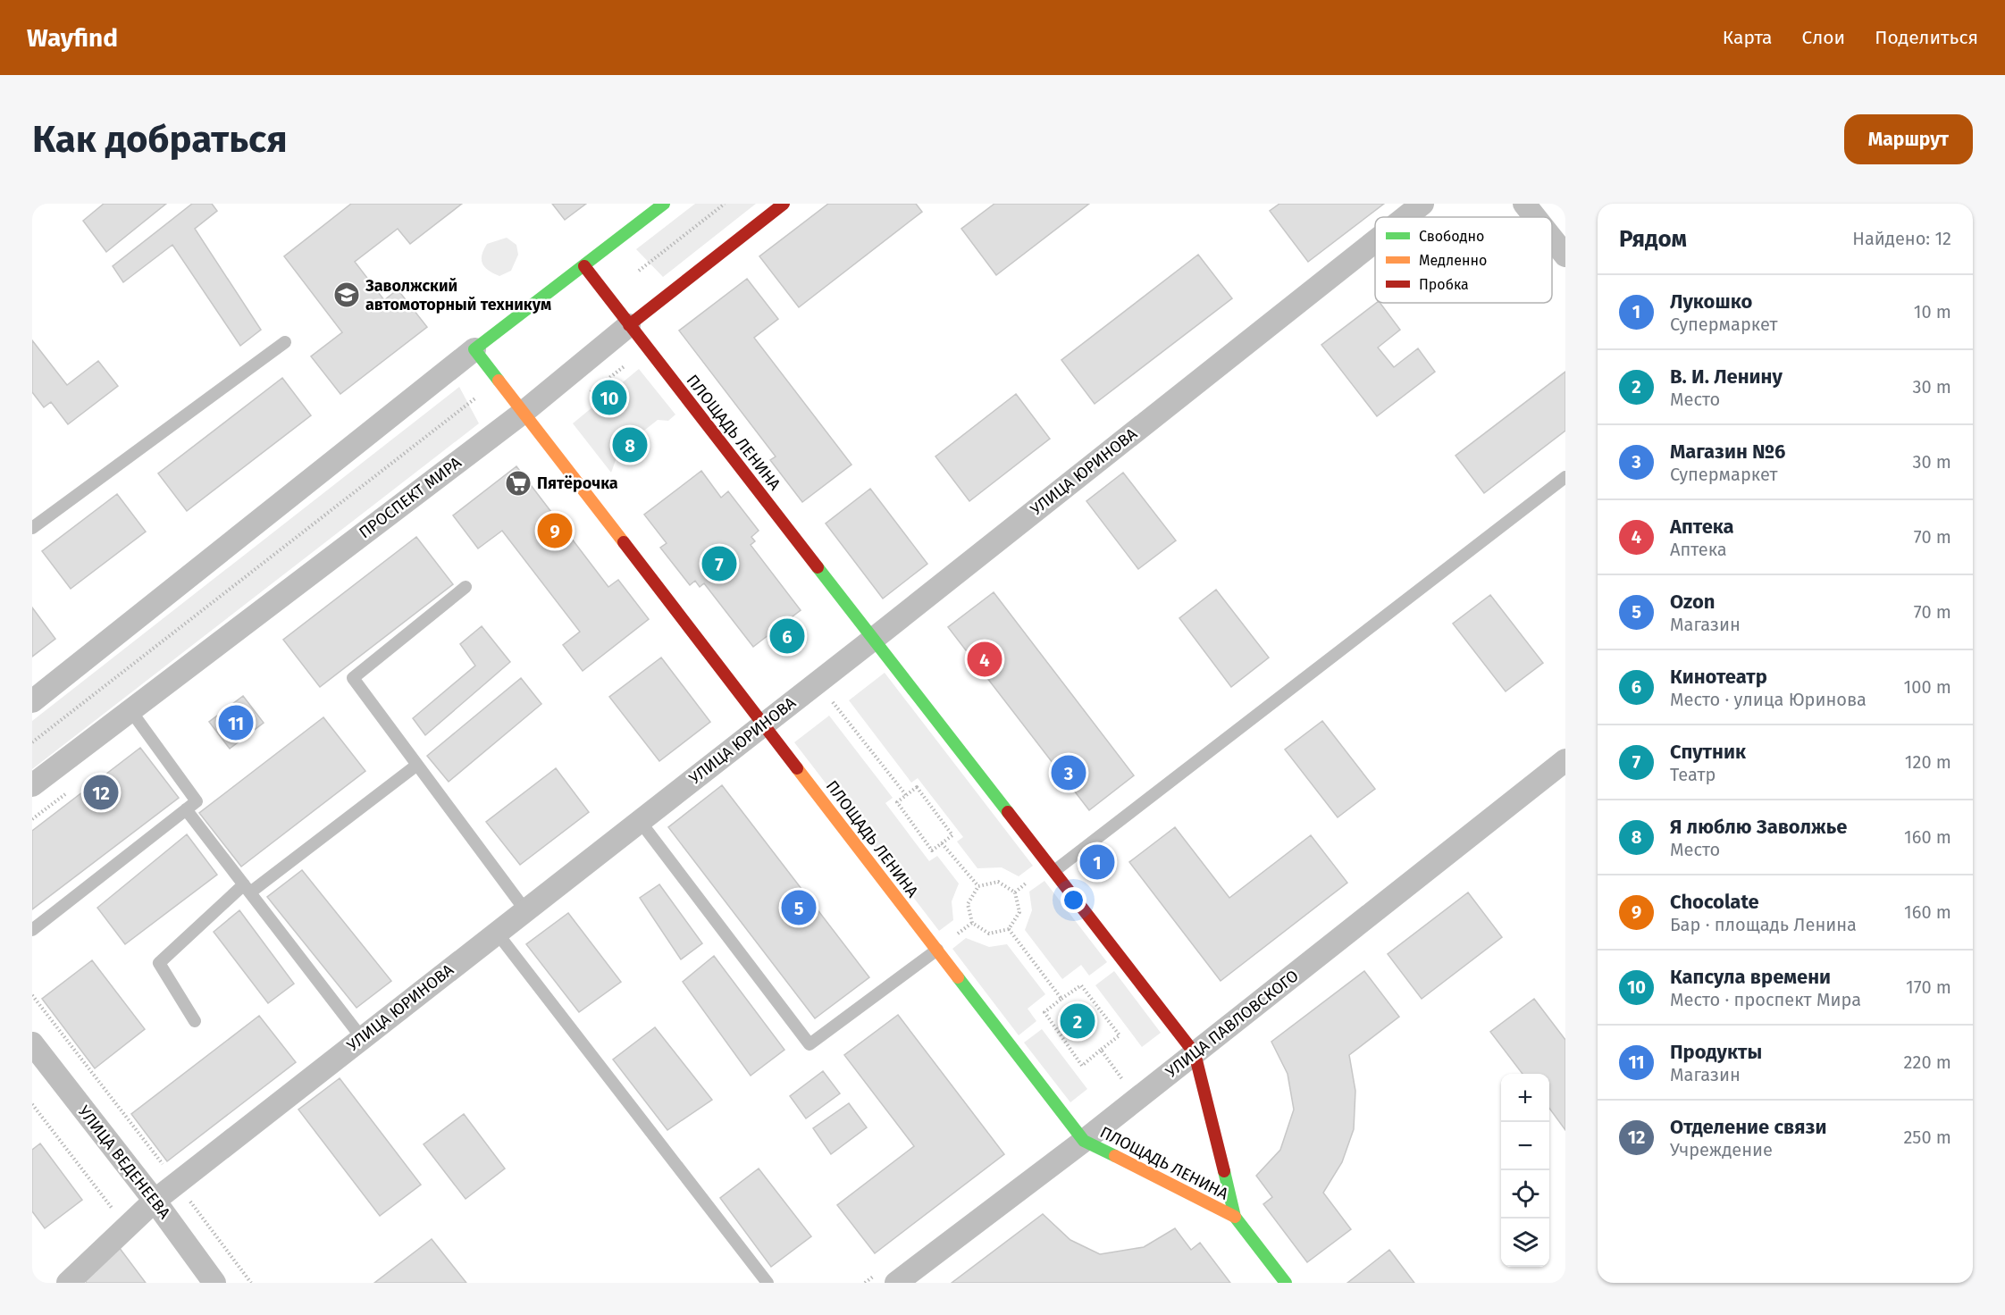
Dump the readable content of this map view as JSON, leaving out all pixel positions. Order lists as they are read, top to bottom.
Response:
{
  "streets": {
    "street": [
      "ПЛОЩАДЬ ЛЕНИНА",
      "УЛИЦА ЮРИНОВА",
      "ПРОСПЕКТ МИРА",
      "УЛИЦА ПАВЛОВСКОГО",
      "УЛИЦА ВЕДЕНЕЕВА"
    ]
  },
  "crossings": [
    ["ПЛОЩАДЬ ЛЕНИНА", "УЛИЦА ЮРИНОВА"],
    ["ПЛОЩАДЬ ЛЕНИНА", "ПРОСПЕКТ МИРА"],
    ["ПЛОЩАДЬ ЛЕНИНА", "УЛИЦА ПАВЛОВСКОГО"],
    ["УЛИЦА ЮРИНОВА", "УЛИЦА ВЕДЕНЕЕВА"]
  ],
  "places": {
    "school or university": ["Заволжский автомоторный техникум"],
    "supermarket": ["Пятёрочка"]
  },
  "legend": ["Свободно", "Медленно", "Пробка"],
  "page": {
    "header": "Wayfind",
    "nav": ["Карта", "Слои", "Поделиться"],
    "buttons": "Маршрут",
    "title": "Как добраться",
    "heading": ["Рядом", "Найдено: 12"],
    "list": [
      {
        "mark": "1",
        "name": "Лукошко",
        "note": "Супермаркет",
        "value": "10 m"
      },
      {
        "mark": "2",
        "name": "В. И. Ленину",
        "note": "Место",
        "value": "30 m"
      },
      {
        "mark": "3",
        "name": "Магазин №6",
        "note": "Супермаркет",
        "value": "30 m"
      },
      {
        "mark": "4",
        "name": "Аптека",
        "note": "Аптека",
        "value": "70 m"
      },
      {
        "mark": "5",
        "name": "Ozon",
        "note": "Магазин",
        "value": "70 m"
      },
      {
        "mark": "6",
        "name": "Кинотеатр",
        "note": "Место · улица Юринова",
        "value": "100 m"
      },
      {
        "mark": "7",
        "name": "Спутник",
        "note": "Театр",
        "value": "120 m"
      },
      {
        "mark": "8",
        "name": "Я люблю Заволжье",
        "note": "Место",
        "value": "160 m"
      },
      {
        "mark": "9",
        "name": "Chocolate",
        "note": "Бар · площадь Ленина",
        "value": "160 m"
      },
      {
        "mark": "10",
        "name": "Капсула времени",
        "note": "Место · проспект Мира",
        "value": "170 m"
      },
      {
        "mark": "11",
        "name": "Продукты",
        "note": "Магазин",
        "value": "220 m"
      },
      {
        "mark": "12",
        "name": "Отделение связи",
        "note": "Учреждение",
        "value": "250 m"
      }
    ],
    "pins": [
      "10",
      "8",
      "9",
      "7",
      "6",
      "4",
      "11",
      "3",
      "12",
      "1",
      "5",
      "2"
    ],
    "map_buttons": ["+", "−"]
  }
}
